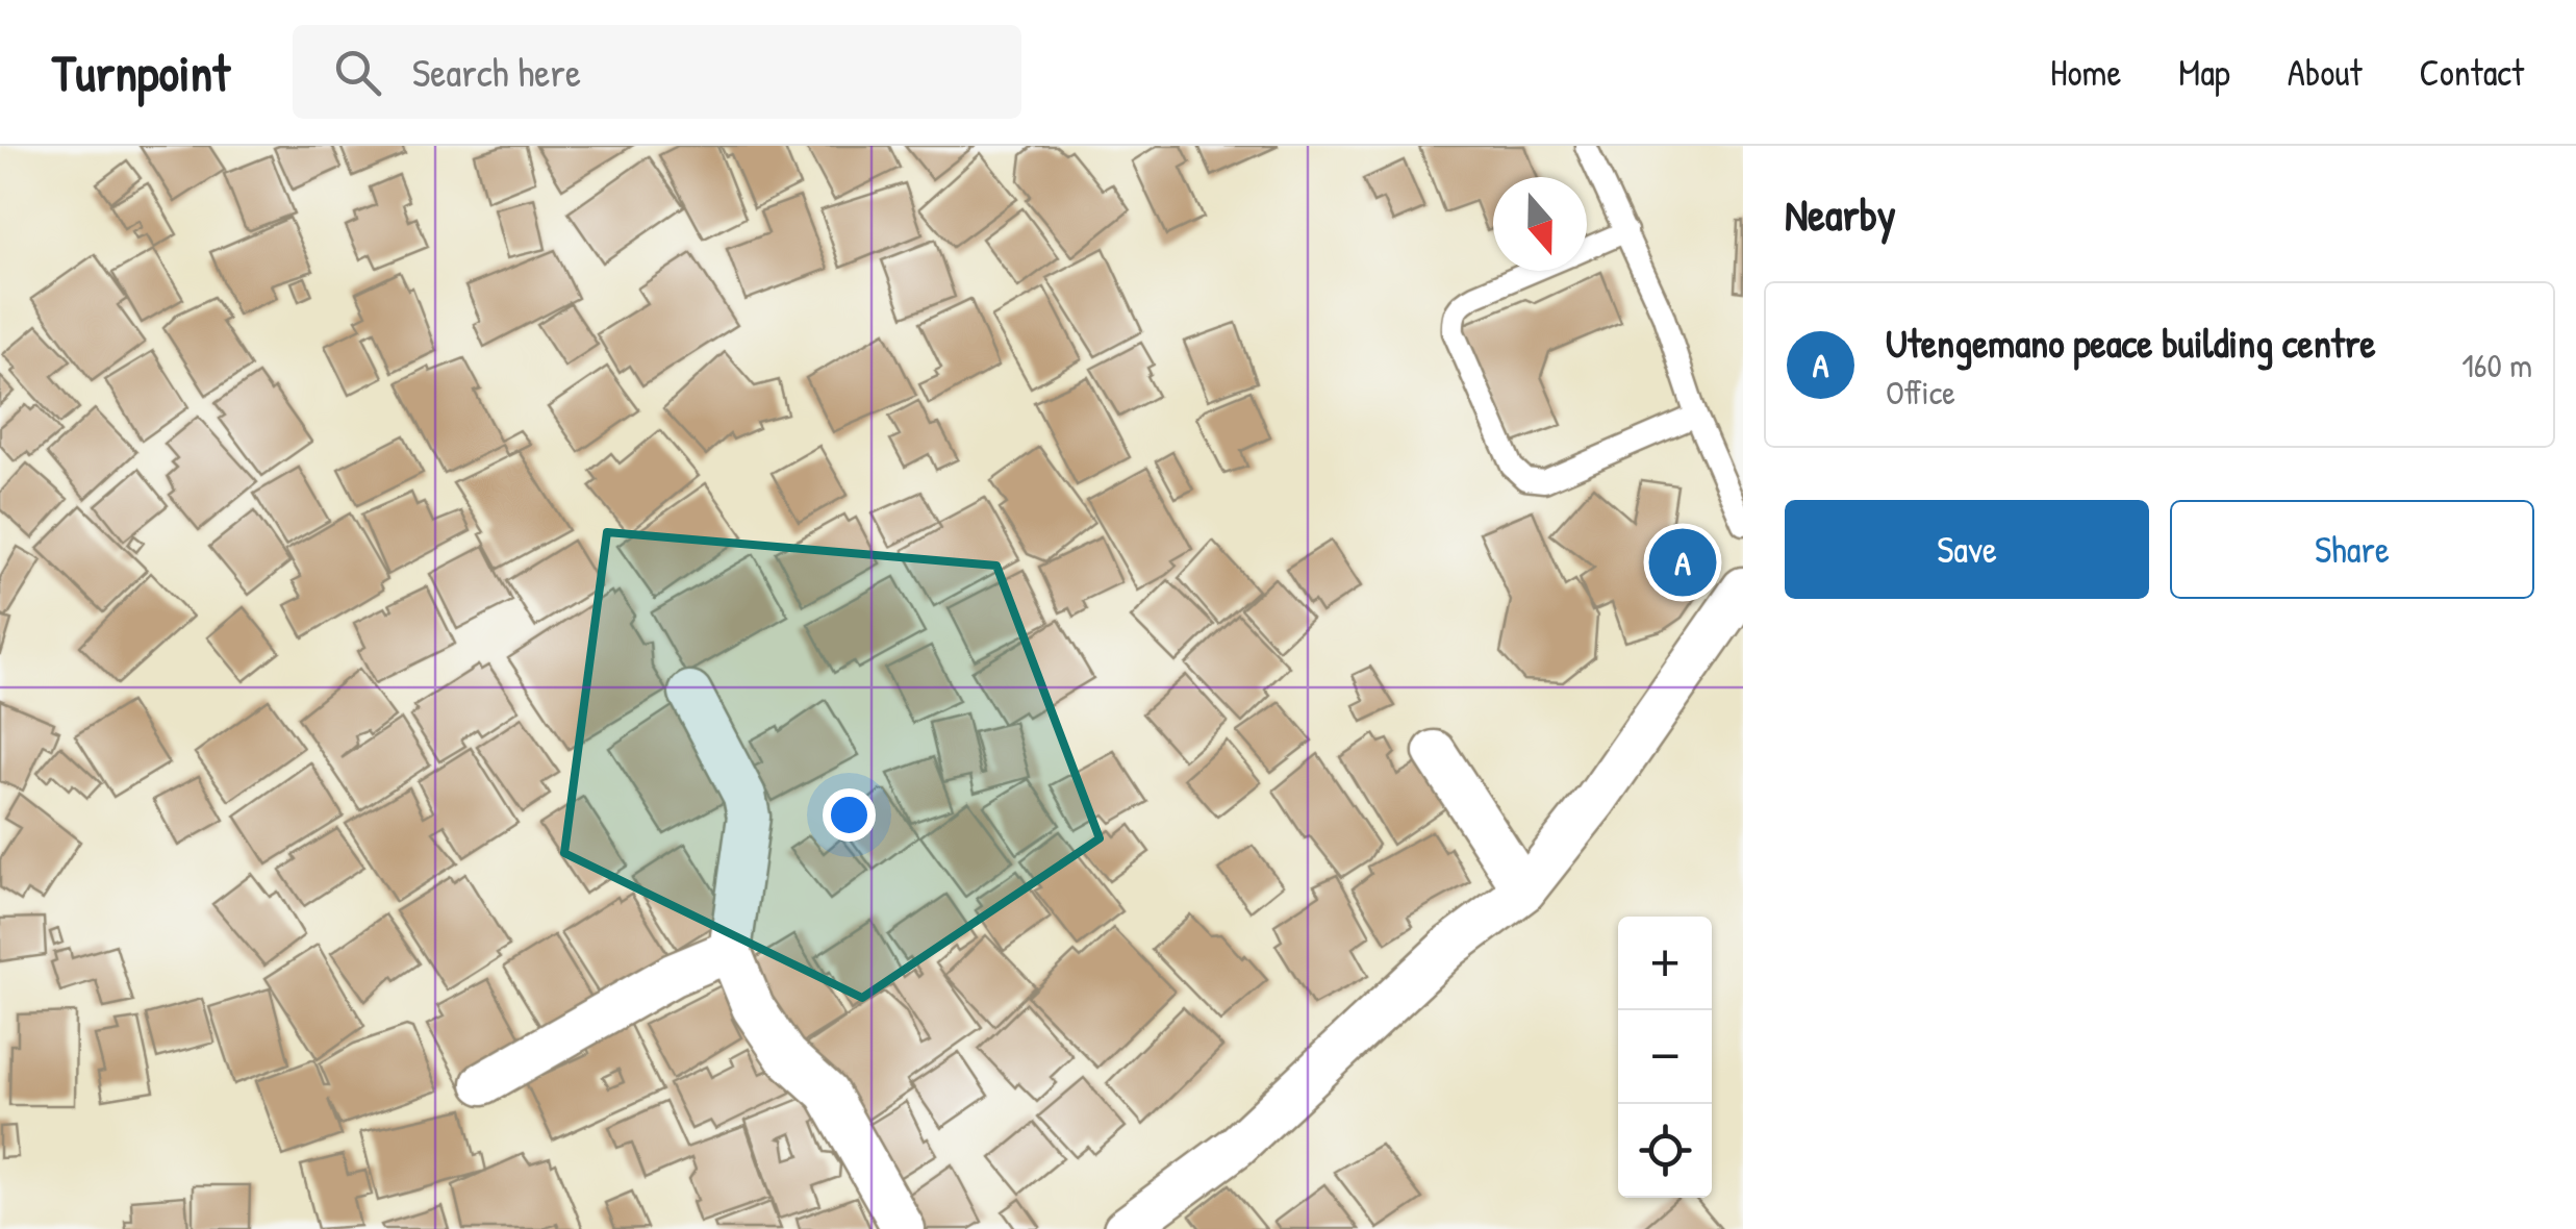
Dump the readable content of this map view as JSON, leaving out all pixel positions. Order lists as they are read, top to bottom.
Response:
{
  "north": "bottom",
  "page": {
    "header": "Turnpoint",
    "search": "Search here",
    "nav": [
      "Home",
      "Map",
      "About",
      "Contact"
    ],
    "heading": "Nearby",
    "list": [
      {
        "mark": "A",
        "name": "Utengemano peace building centre",
        "note": "Office",
        "value": "160 m"
      }
    ],
    "buttons": ["Save", "Share"],
    "pins": "A",
    "map_buttons": ["+", "−"]
  }
}
